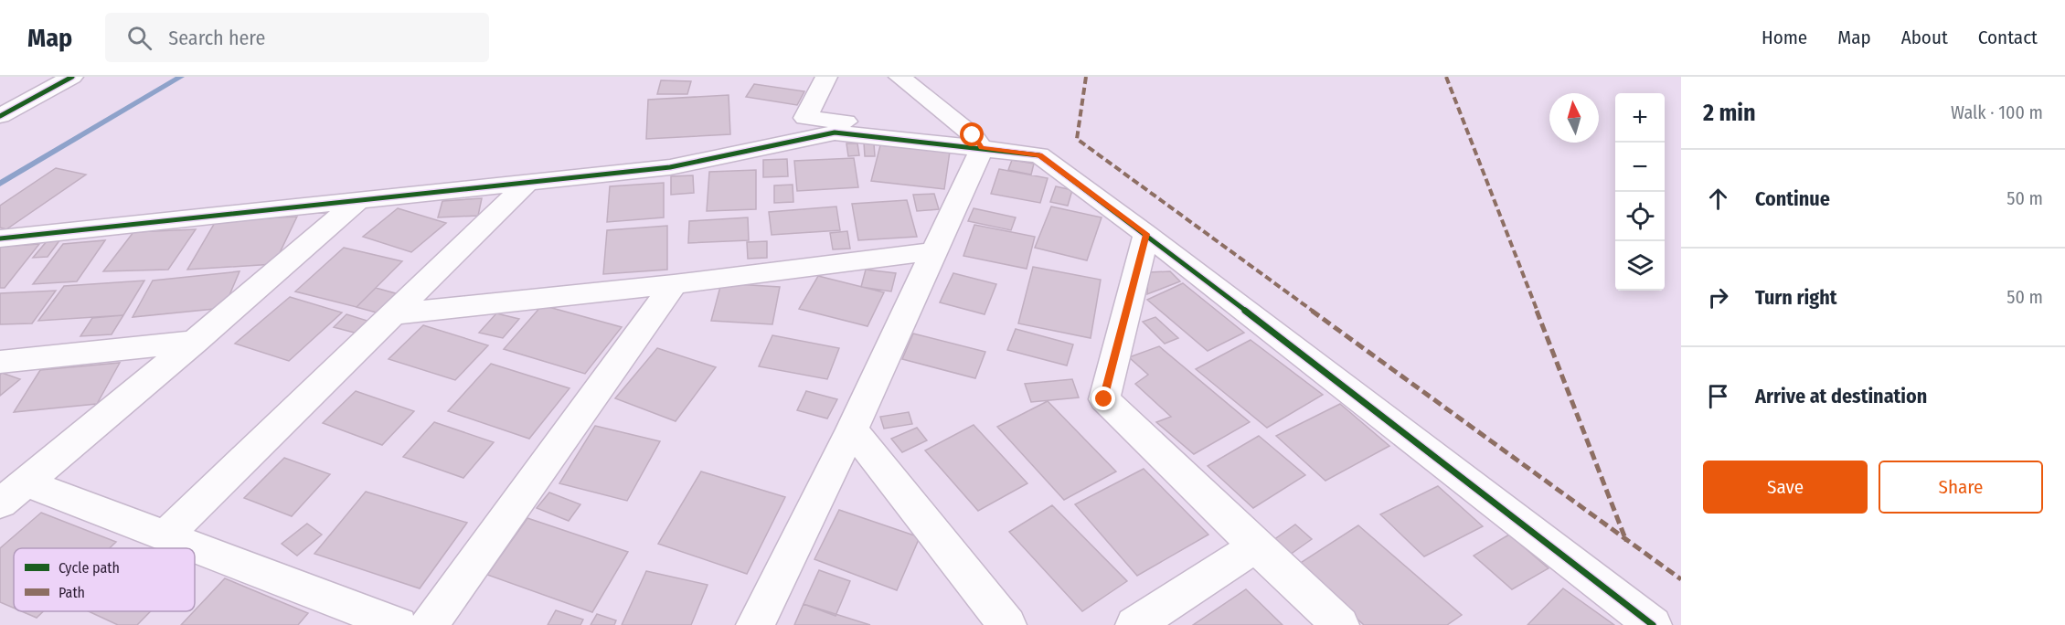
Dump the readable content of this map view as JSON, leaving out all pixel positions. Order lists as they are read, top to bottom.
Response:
{
  "legend": ["Cycle path", "Path"],
  "north": "top",
  "page": {
    "header": "Map",
    "search": "Search here",
    "nav": [
      "Home",
      "Map",
      "About",
      "Contact"
    ],
    "heading": ["2 min", "Walk · 100 m"],
    "map_buttons": ["+", "−"],
    "list": [
      ["Continue", "50 m"],
      ["Turn right", "50 m"],
      "Arrive at destination"
    ],
    "buttons": ["Save", "Share"]
  }
}
